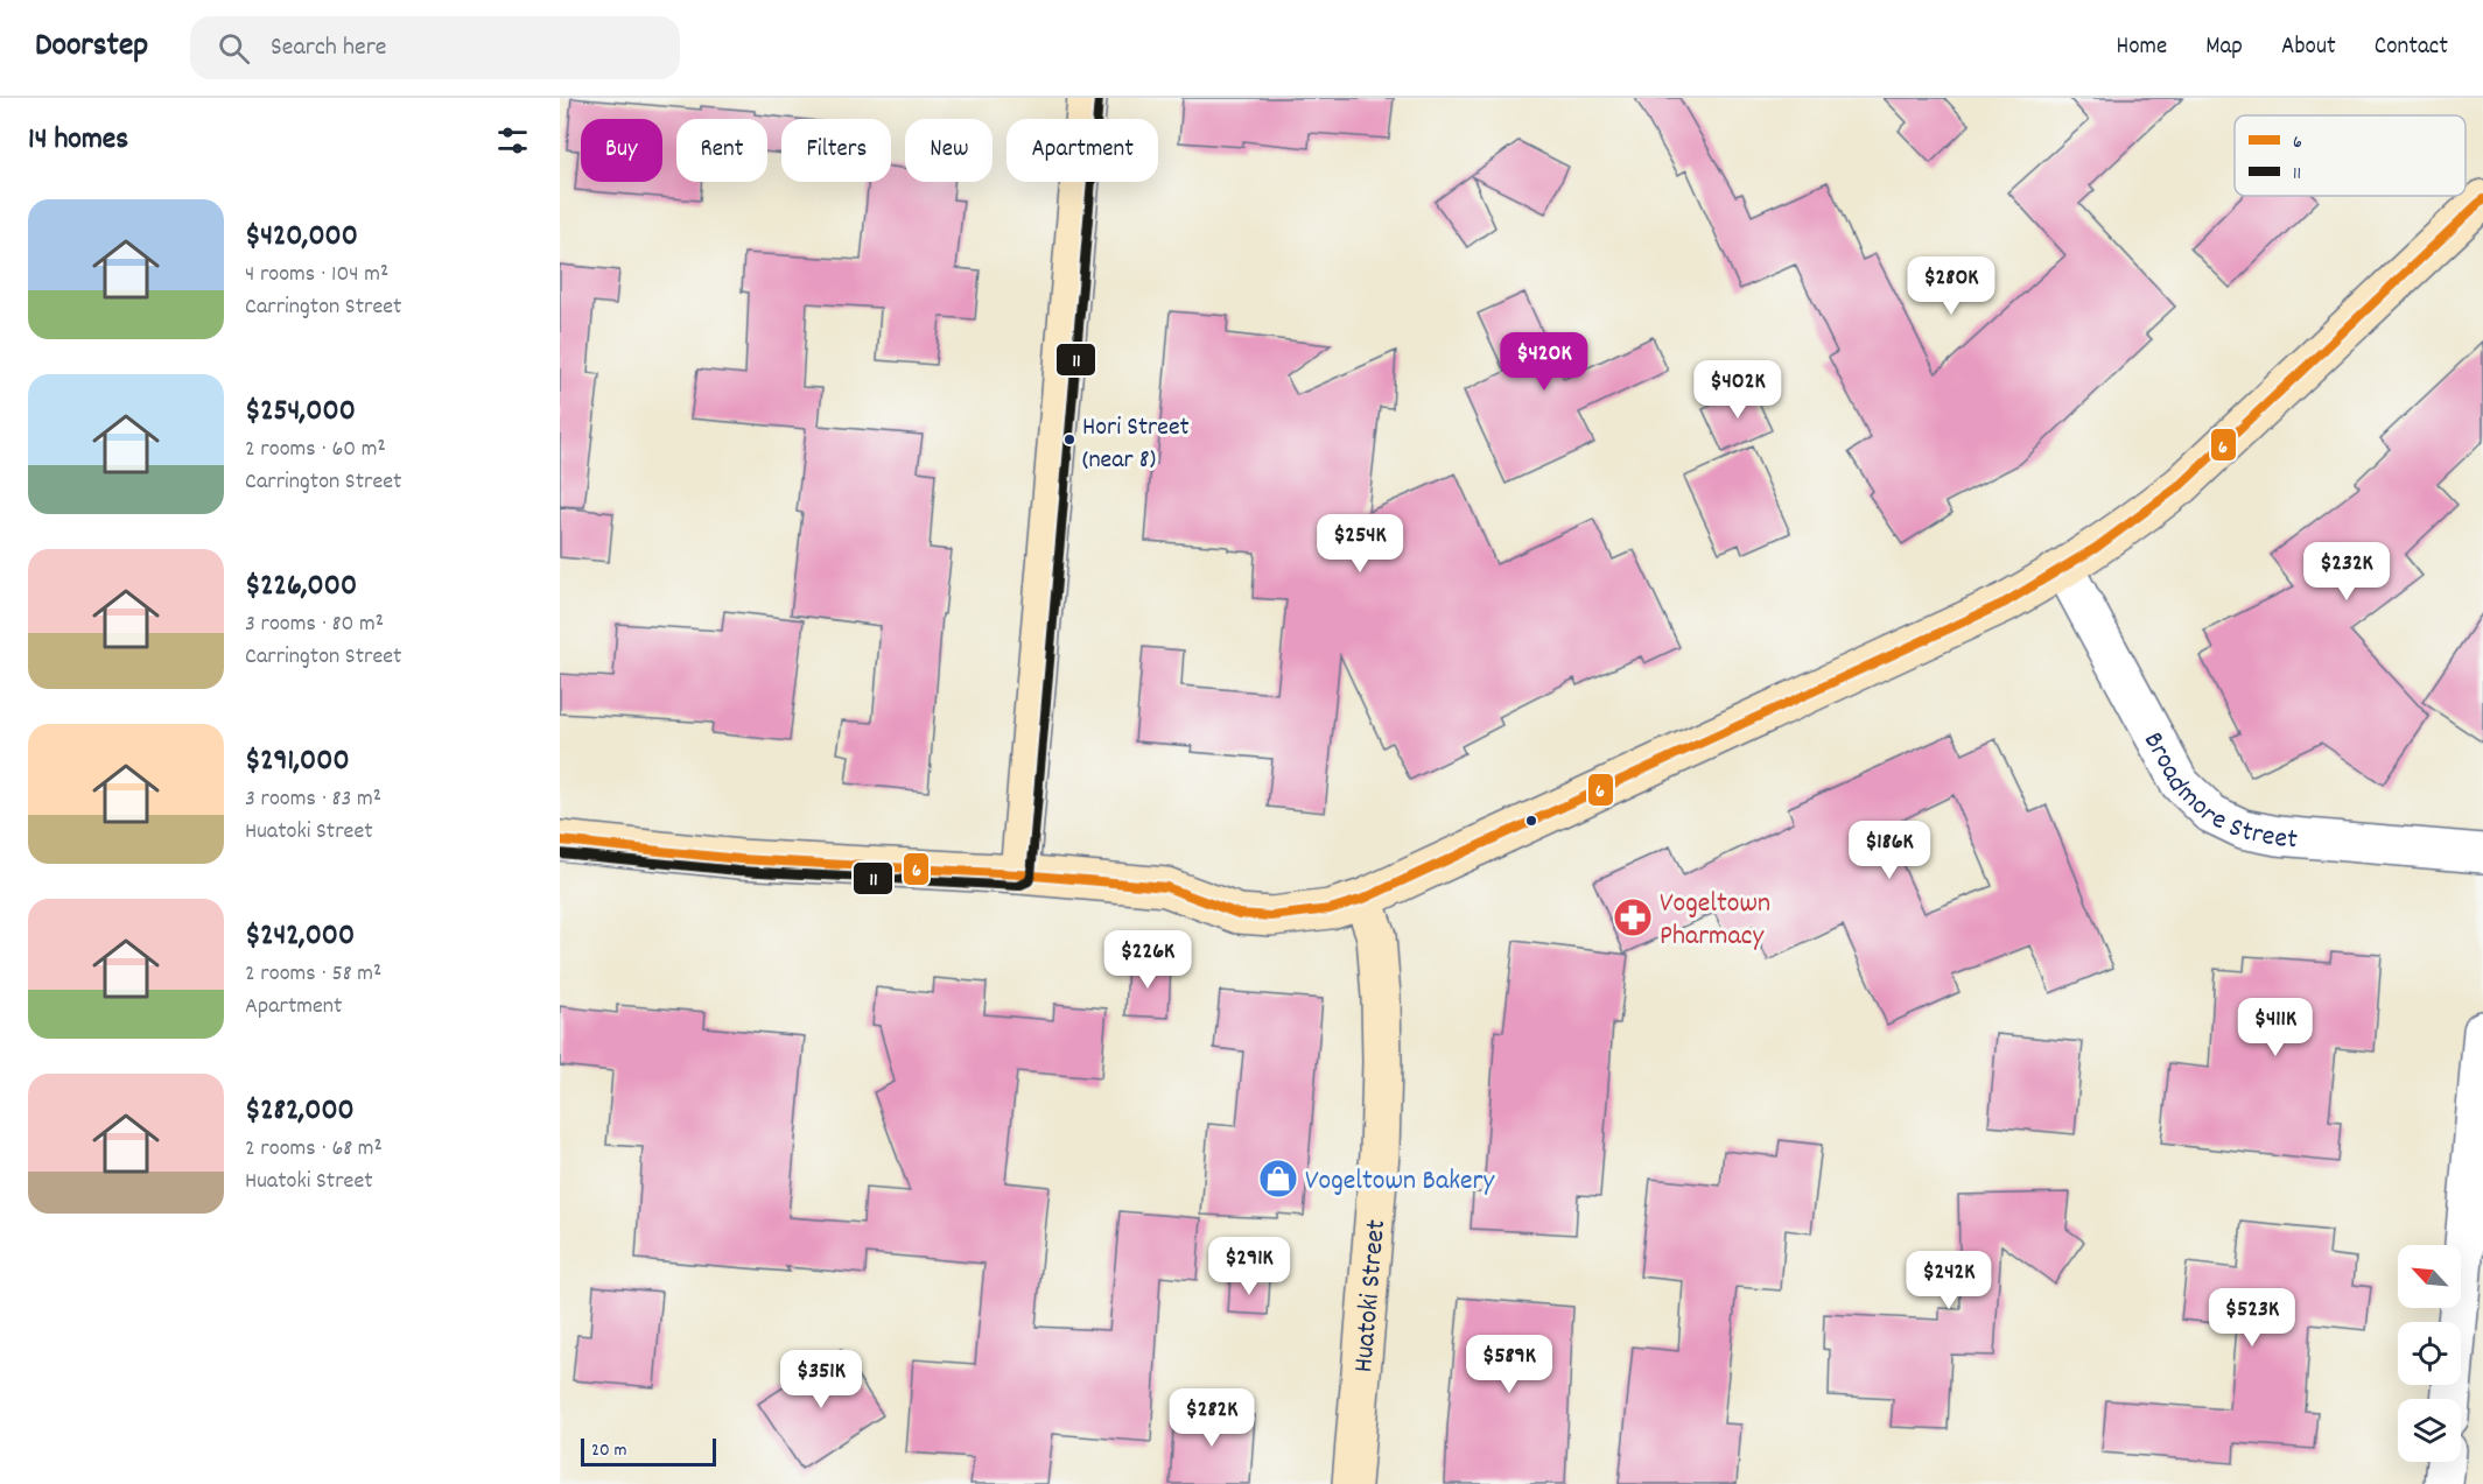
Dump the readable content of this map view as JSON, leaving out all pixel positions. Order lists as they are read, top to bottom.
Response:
{
  "streets": {
    "main road": ["Huatoki Street"],
    "street": ["Broadmore Street"]
  },
  "places": {
    "other": ["Hori Street (near 8)"],
    "pharmacy": ["Vogeltown Pharmacy"],
    "shop": ["Vogeltown Bakery"]
  },
  "lines": ["transit line 11", "transit line 6"],
  "legend": ["6", "11"],
  "scale_bar": "20 m",
  "north": "top left",
  "page": {
    "header": "Doorstep",
    "search": "Search here",
    "nav": [
      "Home",
      "Map",
      "About",
      "Contact"
    ],
    "heading": "14 homes",
    "chip": [
      "Buy",
      "Rent",
      "Filters",
      "New",
      "Apartment"
    ],
    "list": [
      {
        "name": "$420,000",
        "note": "4 rooms · 104 m² · Carrington Street"
      },
      {
        "name": "$254,000",
        "note": "2 rooms · 60 m² · Carrington Street"
      },
      {
        "name": "$226,000",
        "note": "3 rooms · 80 m² · Carrington Street"
      },
      {
        "name": "$291,000",
        "note": "3 rooms · 83 m² · Huatoki Street"
      },
      {
        "name": "$242,000",
        "note": "2 rooms · 58 m² · Apartment"
      },
      {
        "name": "$282,000",
        "note": "2 rooms · 68 m² · Huatoki Street"
      }
    ],
    "price": [
      "$280K",
      "$420K",
      "$402K",
      "$254K",
      "$232K",
      "$186K",
      "$226K",
      "$411K",
      "$291K",
      "$242K",
      "$523K",
      "$589K",
      "$351K",
      "$282K"
    ],
    "scale": "20 m"
  }
}
